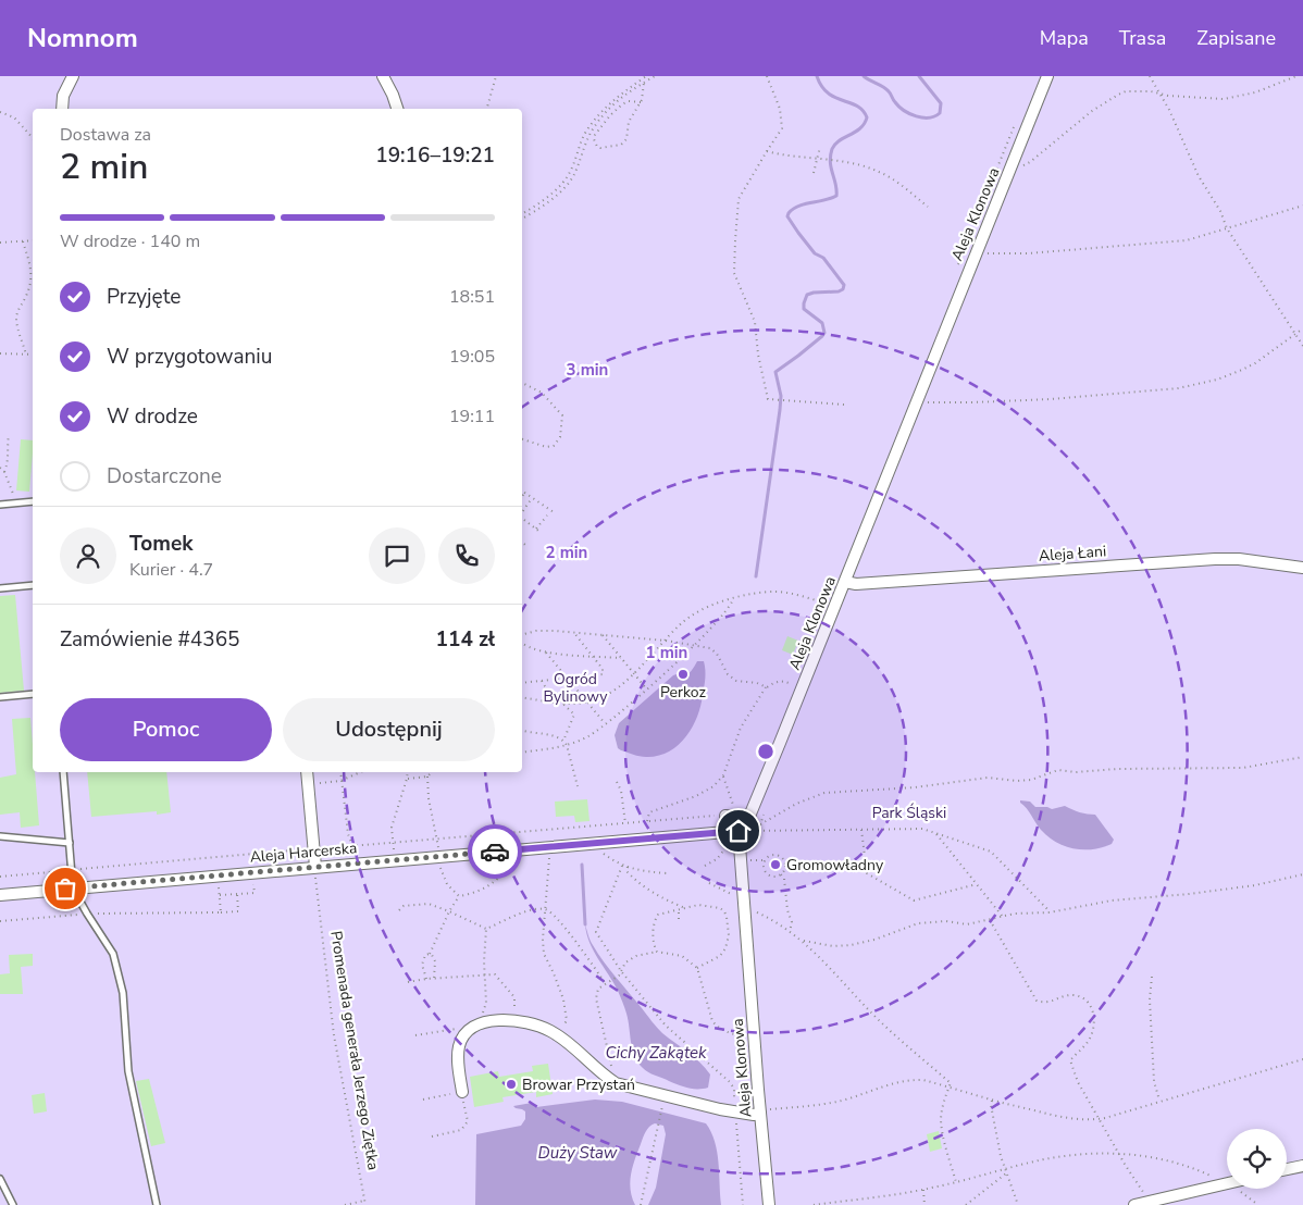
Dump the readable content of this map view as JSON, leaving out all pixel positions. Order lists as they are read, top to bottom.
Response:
{
  "streets": {
    "street": ["Aleja Klonowa", "Aleja Łani", "Aleja Harcerska"],
    "path": ["Promenada generała Jerzego Ziętka"]
  },
  "crossings": [
    ["Aleja Klonowa", "Aleja Łani"],
    ["Aleja Klonowa", "Aleja Harcerska"],
    ["Aleja Harcerska", "Promenada generała Jerzego Ziętka"]
  ],
  "water": ["Cichy Zakątek", "Duży Staw"],
  "parks": ["Ogród Bylinowy", "Park Śląski"],
  "places": ["Perkoz", "Gromowładny", "Browar Przystań"],
  "page": {
    "header": "Nomnom",
    "nav": ["Mapa", "Trasa", "Zapisane"],
    "heading": ["2 min", "Dostawa za", "19:16–19:21"],
    "panel": [
      "Tomek",
      "Kurier · 4.7",
      "Zamówienie #4365",
      "114 zł"
    ],
    "bar": "W drodze · 140 m",
    "list": [
      ["Przyjęte", "18:51"],
      ["W przygotowaniu", "19:05"],
      ["W drodze", "19:11"],
      "Dostarczone"
    ],
    "buttons": ["Pomoc", "Udostępnij"]
  },
  "rings": ["3 min", "2 min", "1 min"]
}
